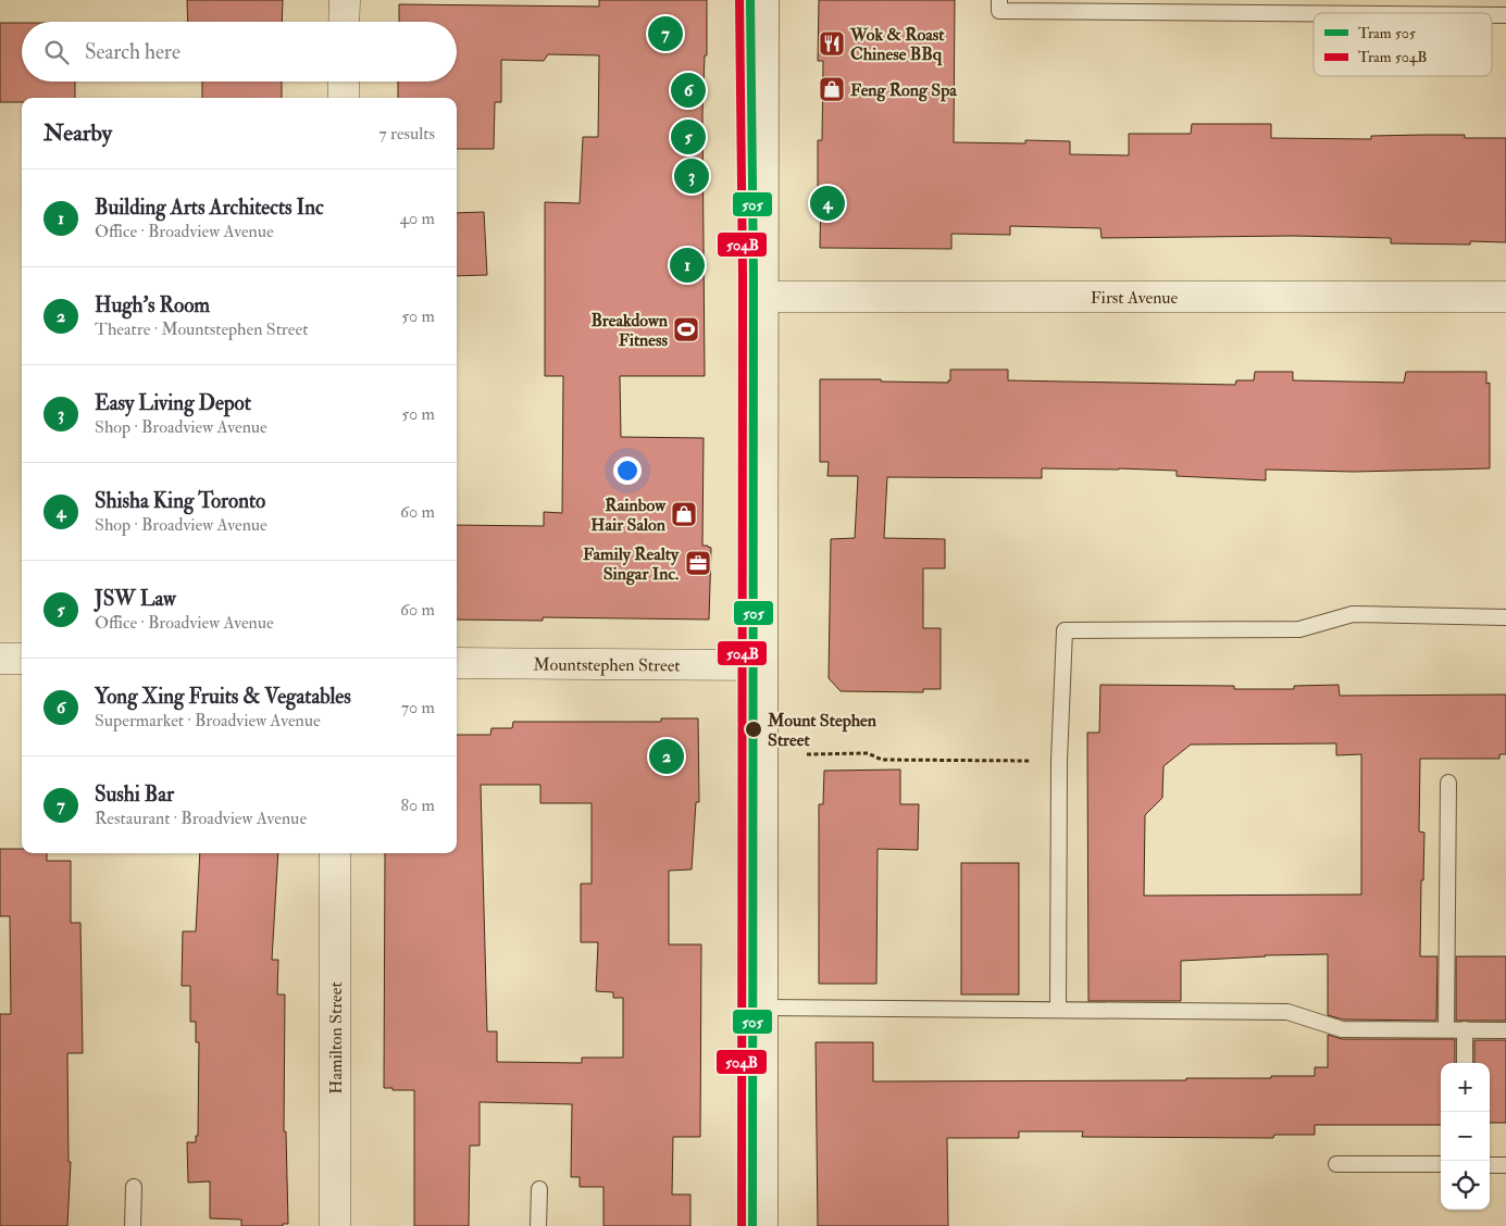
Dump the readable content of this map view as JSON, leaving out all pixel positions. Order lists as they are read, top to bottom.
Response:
{
  "streets": {
    "street": ["First Avenue", "Mountstephen Street", "Hamilton Street"]
  },
  "places": {
    "restaurant": ["Wok & Roast Chinese BBq"],
    "shop": ["Feng Rong Spa", "Rainbow Hair Salon"],
    "sports": ["Breakdown Fitness"],
    "office": ["Family Realty Singar Inc."],
    "other": ["Mount Stephen Street"]
  },
  "lines": ["tram line 505", "tram line 504B"],
  "legend": ["Tram 505", "Tram 504B"],
  "page": {
    "pins": [
      "7",
      "6",
      "5",
      "3",
      "4",
      "1",
      "2"
    ],
    "search": "Search here",
    "heading": ["Nearby", "7 results"],
    "list": [
      {
        "mark": "1",
        "name": "Building Arts Architects Inc",
        "note": "Office · Broadview Avenue",
        "value": "40 m"
      },
      {
        "mark": "2",
        "name": "Hugh's Room",
        "note": "Theatre · Mountstephen Street",
        "value": "50 m"
      },
      {
        "mark": "3",
        "name": "Easy Living Depot",
        "note": "Shop · Broadview Avenue",
        "value": "50 m"
      },
      {
        "mark": "4",
        "name": "Shisha King Toronto",
        "note": "Shop · Broadview Avenue",
        "value": "60 m"
      },
      {
        "mark": "5",
        "name": "JSW Law",
        "note": "Office · Broadview Avenue",
        "value": "60 m"
      },
      {
        "mark": "6",
        "name": "Yong Xing Fruits & Vegatables",
        "note": "Supermarket · Broadview Avenue",
        "value": "70 m"
      },
      {
        "mark": "7",
        "name": "Sushi Bar",
        "note": "Restaurant · Broadview Avenue",
        "value": "80 m"
      }
    ],
    "map_buttons": ["+", "−"]
  }
}
